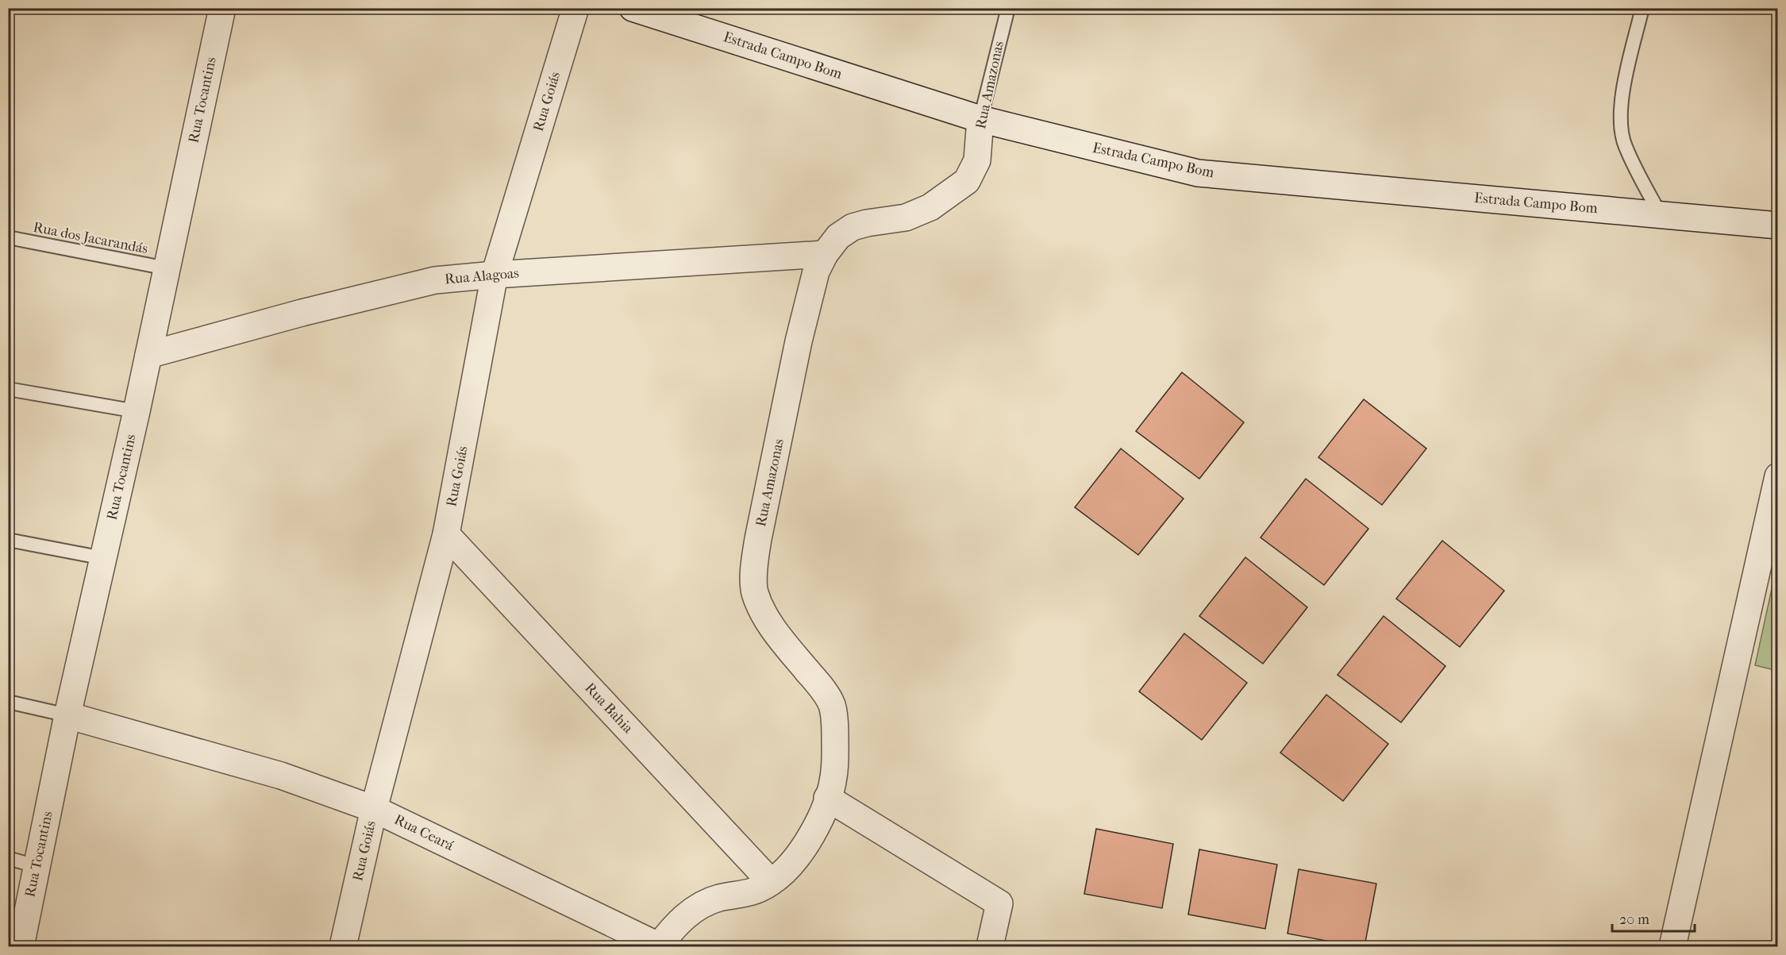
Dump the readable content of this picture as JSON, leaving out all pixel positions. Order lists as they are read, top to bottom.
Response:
{
  "streets": {
    "street": [
      "Estrada Campo Bom",
      "Rua Amazonas",
      "Rua Tocantins",
      "Rua Goiás",
      "Rua Alagoas",
      "Rua Bahia",
      "Rua Ceará"
    ],
    "lane": ["Rua dos Jacarandás"]
  },
  "crossings": [
    ["Estrada Campo Bom", "Rua Amazonas"],
    ["Rua Amazonas", "Rua Alagoas"],
    ["Rua Amazonas", "Rua Bahia"],
    ["Rua Amazonas", "Rua Ceará"],
    ["Rua Tocantins", "Rua dos Jacarandás"],
    ["Rua Tocantins", "Rua Alagoas"],
    ["Rua Tocantins", "Rua Ceará"],
    ["Rua Goiás", "Rua Alagoas"],
    ["Rua Goiás", "Rua Bahia"],
    ["Rua Goiás", "Rua Ceará"]
  ],
  "scale_bar": "20 m"
}
